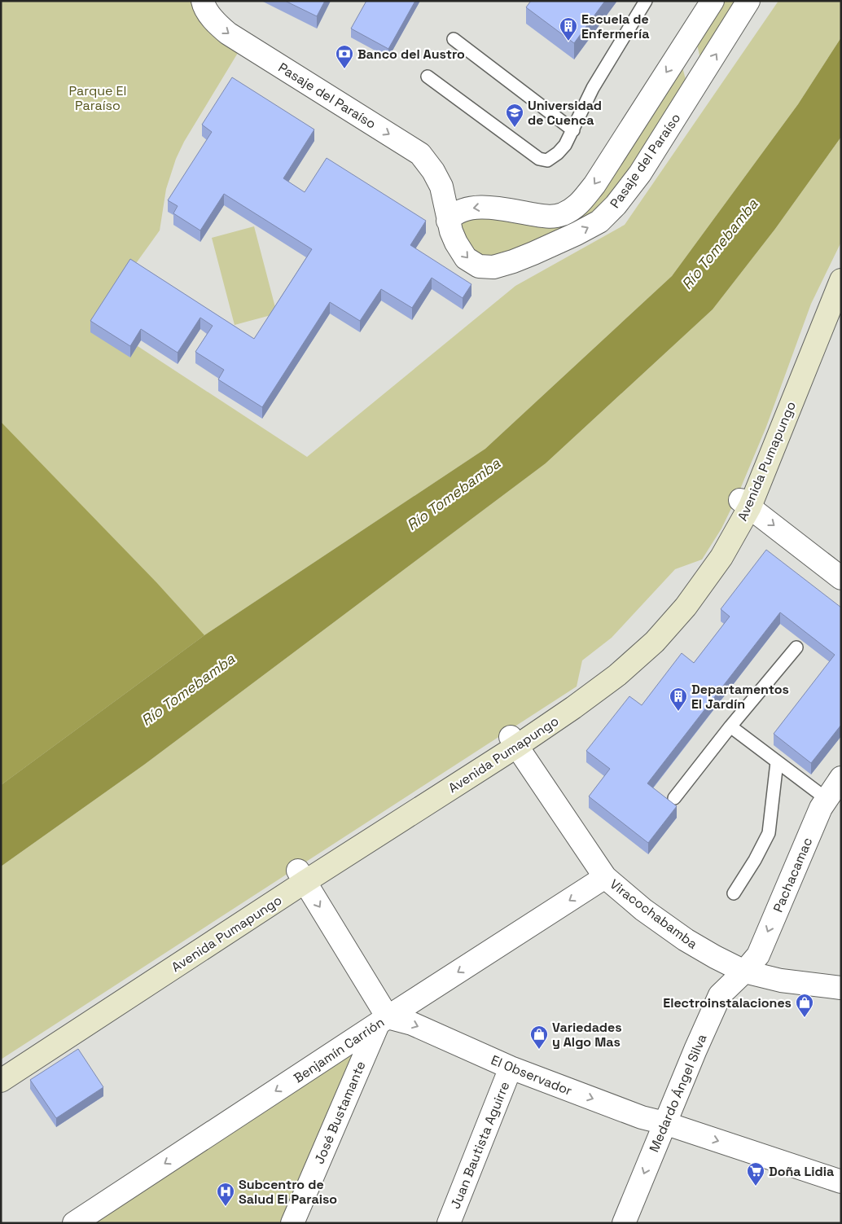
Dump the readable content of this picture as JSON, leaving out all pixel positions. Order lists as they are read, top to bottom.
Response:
{
  "streets": {
    "main road": ["Avenida Pumapungo"],
    "street": [
      "Pasaje del Paraíso",
      "Pachacamac",
      "Viracochabamba",
      "Benjamín Carrión",
      "El Observador",
      "Medardo Ángel Silva",
      "José Bustamante",
      "Juan Bautista Aguirre"
    ]
  },
  "crossings": [
    ["Avenida Pumapungo", "Viracochabamba"],
    ["Pachacamac", "Viracochabamba"],
    ["Pachacamac", "Medardo Ángel Silva"],
    ["Viracochabamba", "Benjamín Carrión"],
    ["Viracochabamba", "Medardo Ángel Silva"],
    ["Benjamín Carrión", "El Observador"],
    ["Benjamín Carrión", "José Bustamante"],
    ["El Observador", "Medardo Ángel Silva"],
    ["El Observador", "José Bustamante"],
    ["El Observador", "Juan Bautista Aguirre"]
  ],
  "one_way": [
    "Pachacamac",
    "Benjamín Carrión",
    "El Observador",
    "Medardo Ángel Silva"
  ],
  "water": ["Río Tomebamba"],
  "parks": ["Parque El Paraíso"],
  "places": {
    "building": ["Escuela de Enfermería", "Departamentos El Jardín"],
    "bank": ["Banco del Austro"],
    "school or university": ["Universidad de Cuenca"],
    "shop": ["Electroinstalaciones", "Variedades y Algo Mas"],
    "supermarket": ["Doña Lidia"],
    "hospital": ["Subcentro de Salud El Paraiso"]
  }
}
